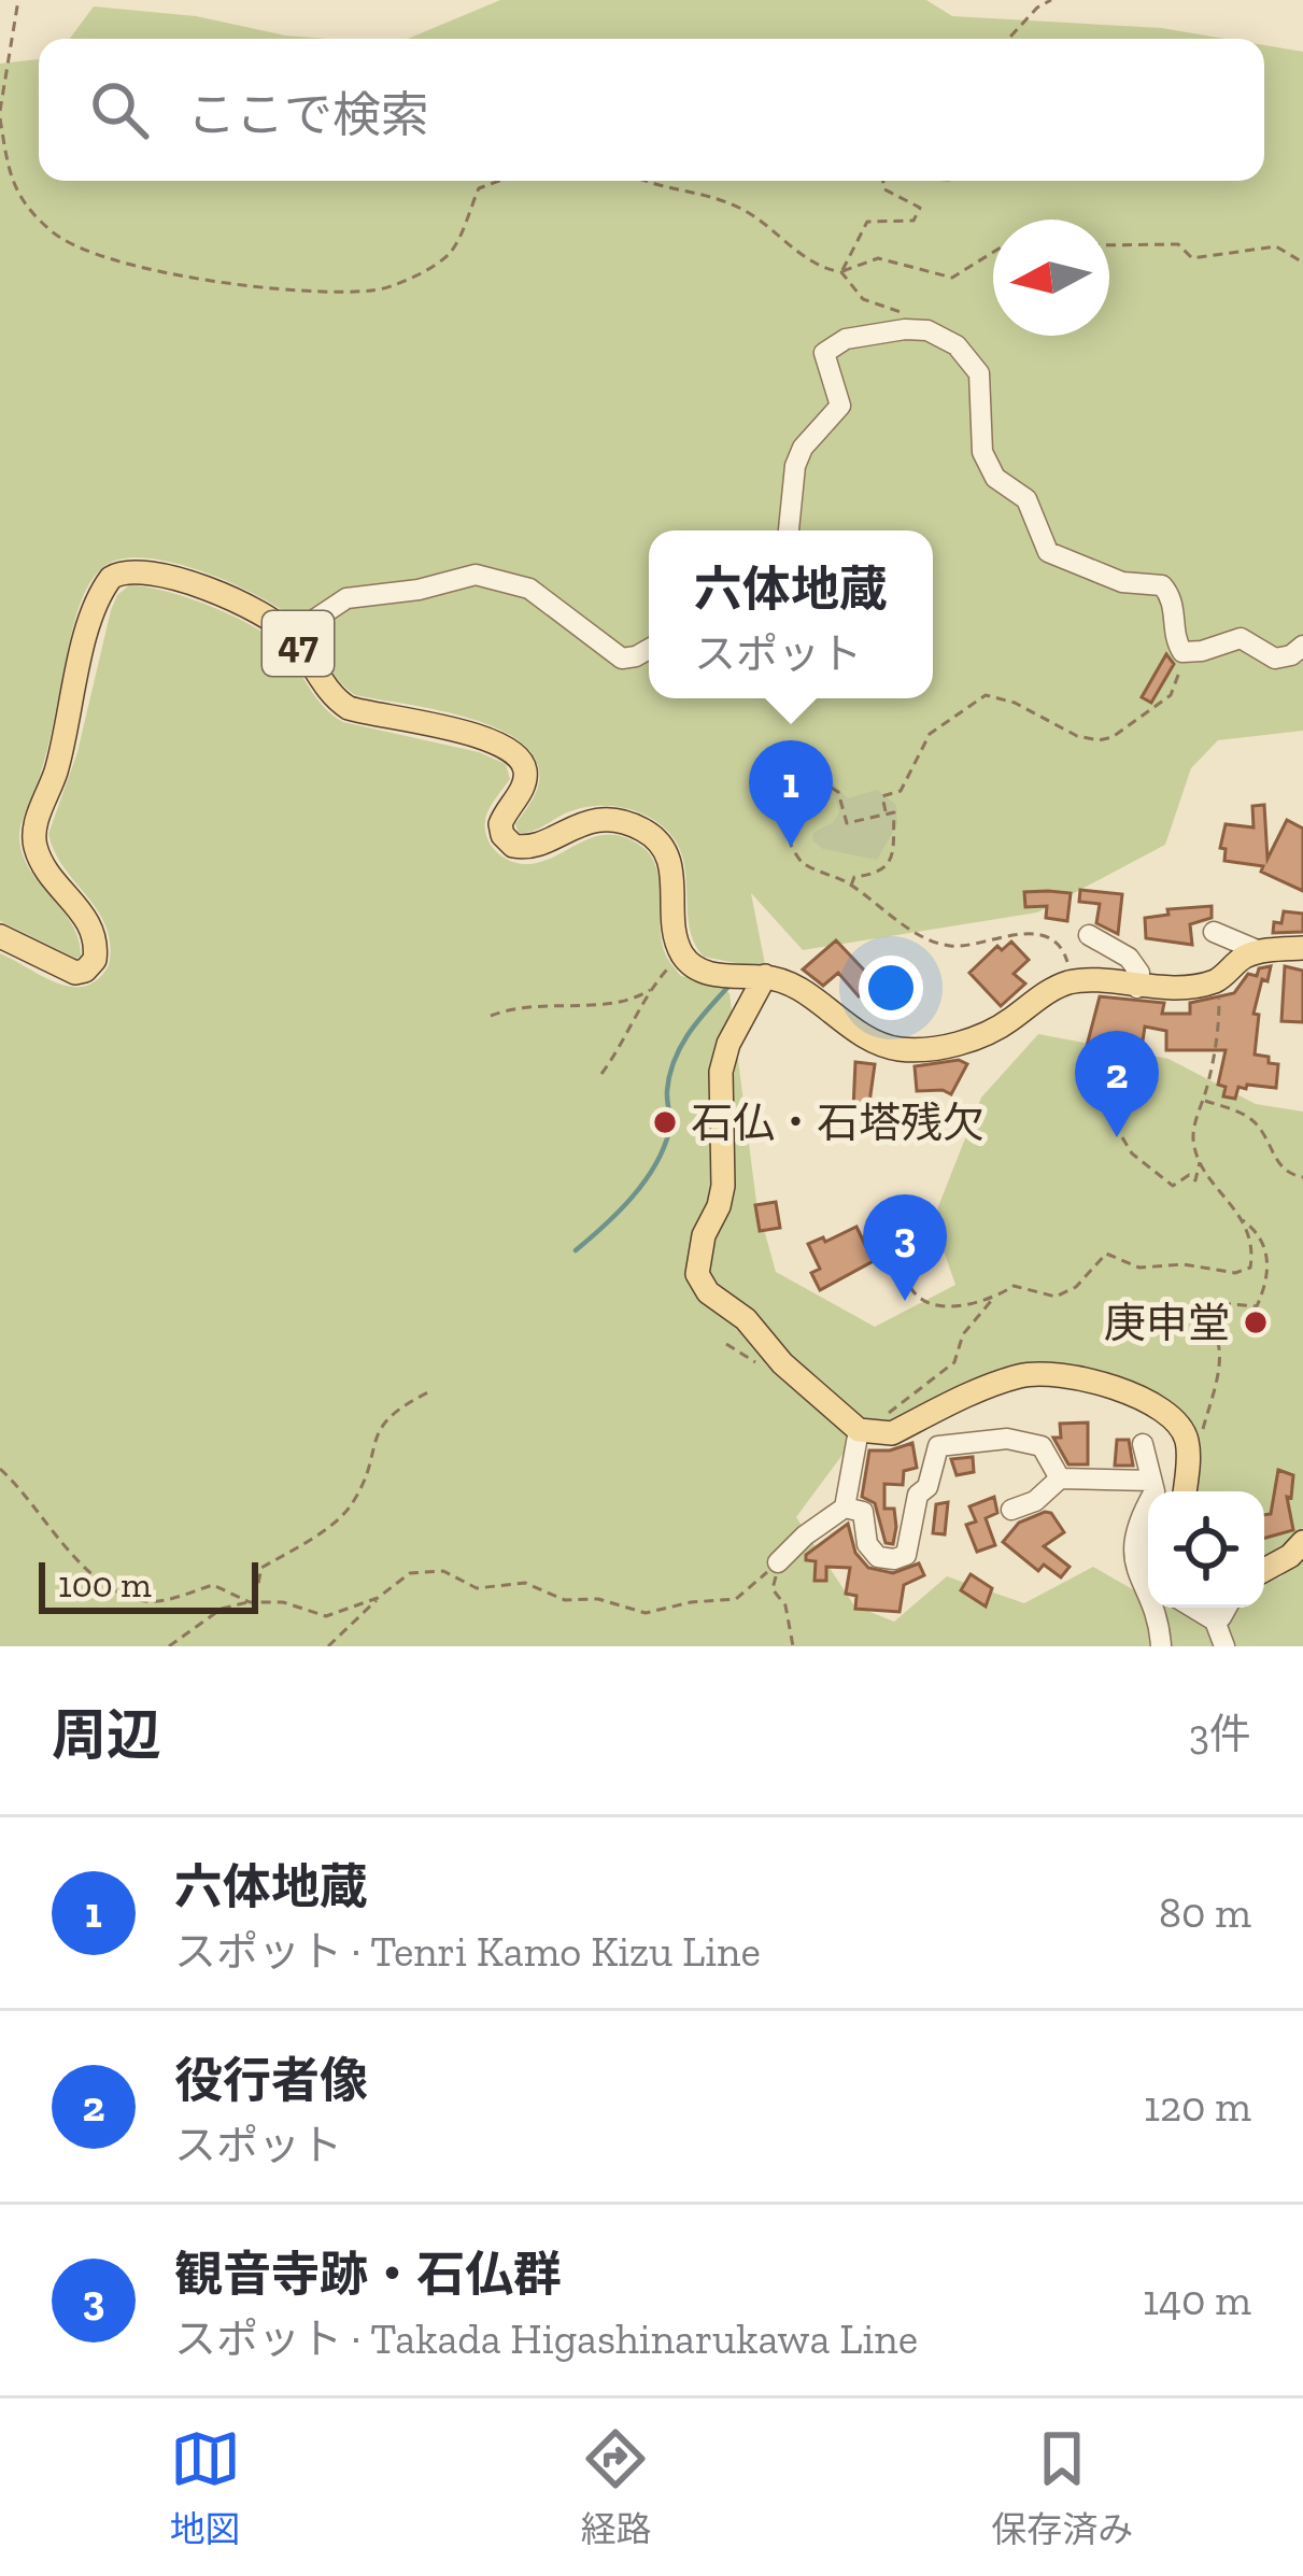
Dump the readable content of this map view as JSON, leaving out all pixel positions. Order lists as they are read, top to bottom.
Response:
{
  "streets": {
    "main road": ["47"]
  },
  "places": ["石仏・石塔残欠", "庚申堂"],
  "scale_bar": "100 m",
  "north": "left",
  "page": {
    "search": "ここで検索",
    "popup": ["六体地蔵", "スポット"],
    "pins": ["1", "2", "3"],
    "scale": "100 m",
    "heading": ["周辺", "3件"],
    "list": [
      {
        "mark": "1",
        "name": "六体地蔵",
        "note": "スポット · Tenri Kamo Kizu Line",
        "value": "80 m"
      },
      {
        "mark": "2",
        "name": "役行者像",
        "note": "スポット",
        "value": "120 m"
      },
      {
        "mark": "3",
        "name": "観音寺跡・石仏群",
        "note": "スポット · Takada Higashinarukawa Line",
        "value": "140 m"
      }
    ],
    "nav": ["地図", "経路", "保存済み"]
  }
}
